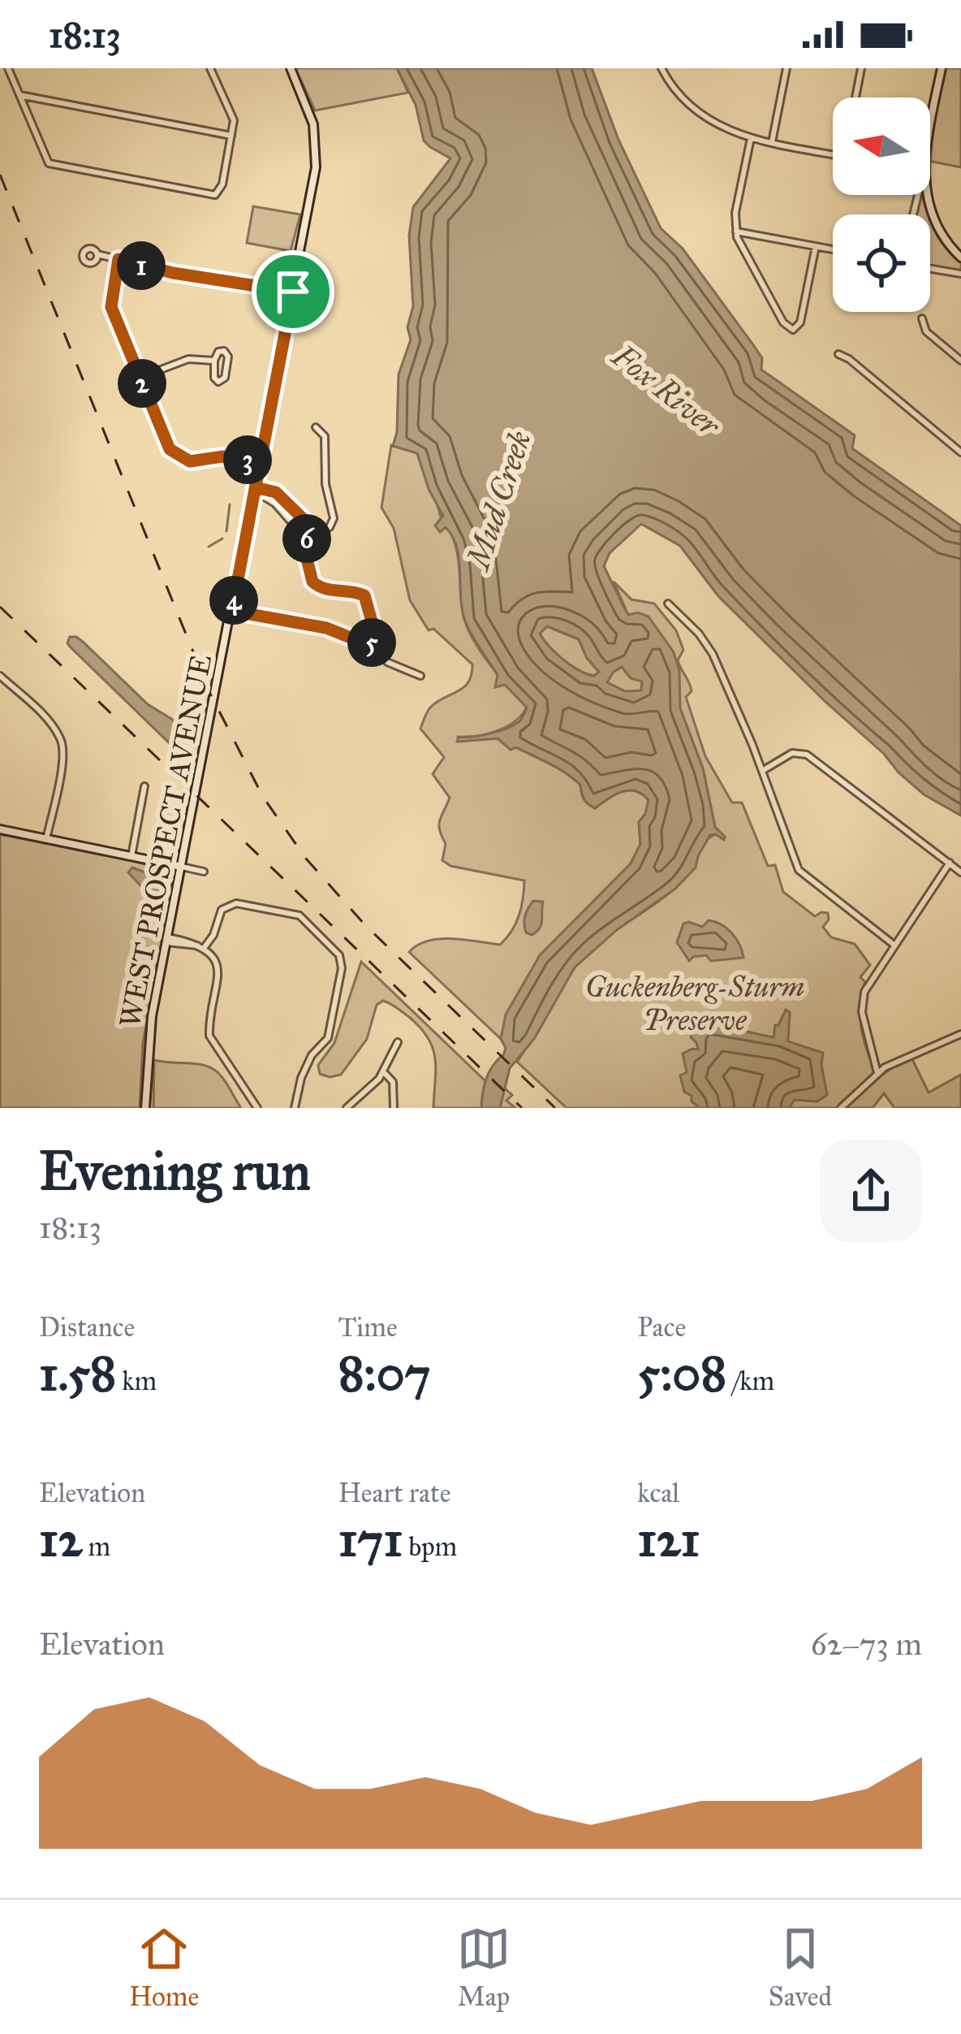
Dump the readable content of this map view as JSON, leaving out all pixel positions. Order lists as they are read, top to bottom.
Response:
{
  "streets": {
    "main road": ["WEST PROSPECT AVENUE"]
  },
  "water": ["Fox River", "Mud Creek"],
  "parks": ["Guckenberg-Sturm Preserve"],
  "north": "left",
  "page": {
    "status": "18:13",
    "pins": [
      "1",
      "2",
      "3",
      "6",
      "4",
      "5"
    ],
    "heading": ["Evening run", "18:13"],
    "stats": [
      ["Distance", "1.58 km"],
      ["Time", "8:07"],
      ["Pace", "5:08 /km"],
      ["Elevation", "12 m"],
      ["Heart rate", "171 bpm"],
      ["kcal", "121"]
    ],
    "chart": ["Elevation", "62–73 m"],
    "tabs": ["Home", "Map", "Saved"]
  }
}
